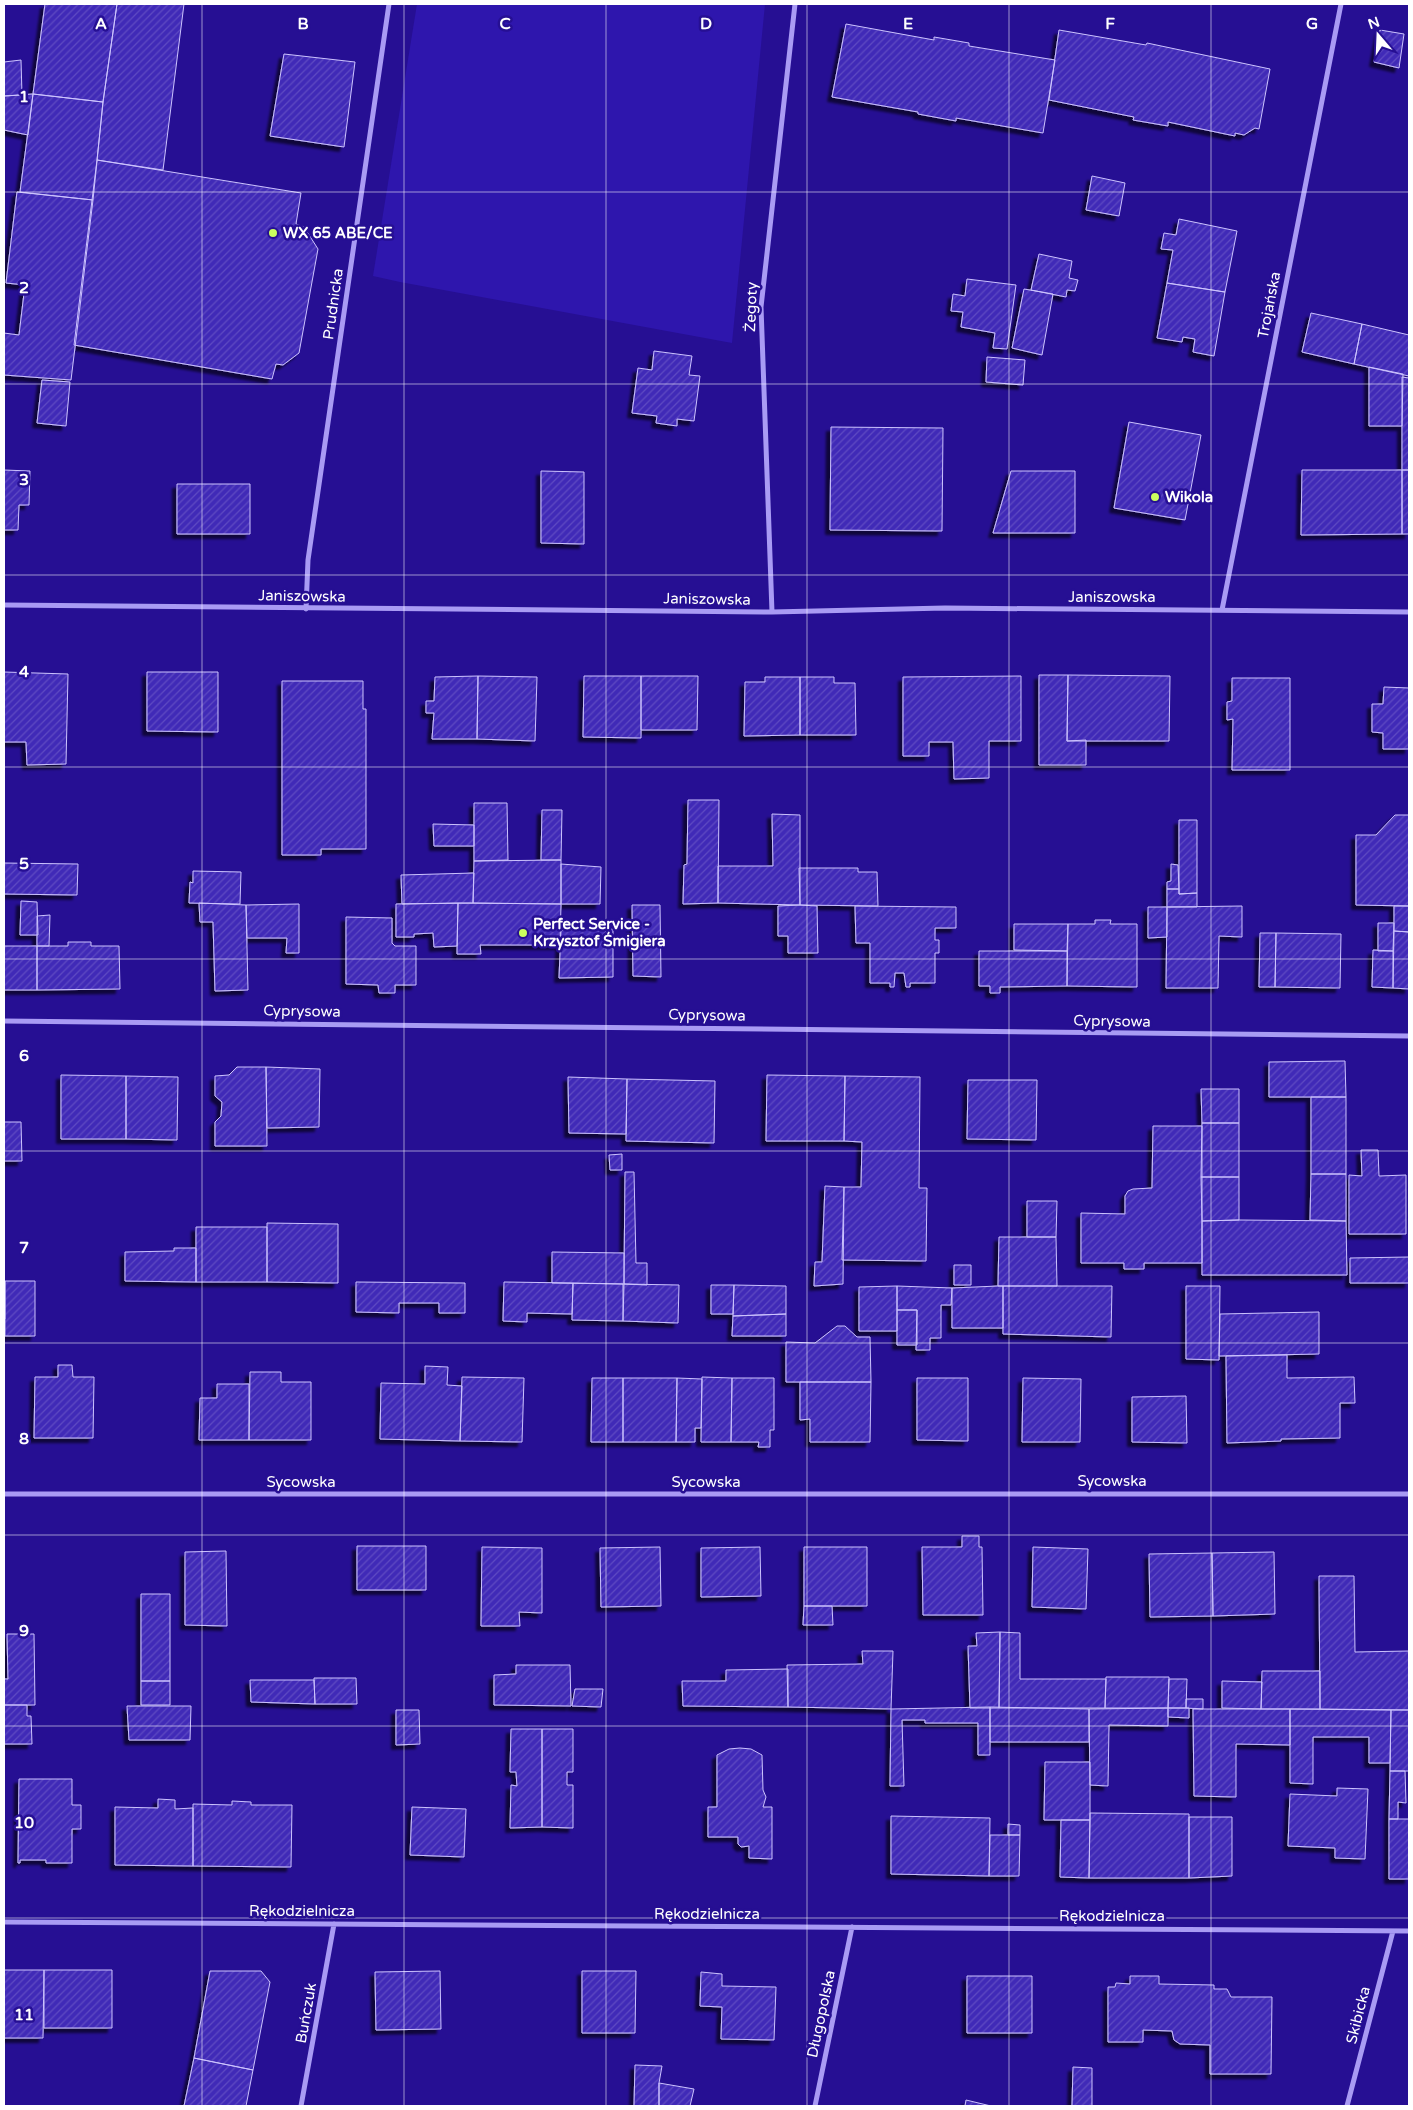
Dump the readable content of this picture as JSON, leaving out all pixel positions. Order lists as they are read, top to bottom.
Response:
{
  "streets": {
    "street": [
      "Prudnicka",
      "Trojańska",
      "Żegoty",
      "Janiszowska",
      "Cyprysowa",
      "Sycowska",
      "Rękodzielnicza",
      "Buńczuk",
      "Długopolska",
      "Skibicka"
    ]
  },
  "crossings": [
    ["Prudnicka", "Janiszowska"],
    ["Trojańska", "Janiszowska"],
    ["Żegoty", "Janiszowska"],
    ["Rękodzielnicza", "Buńczuk"],
    ["Rękodzielnicza", "Długopolska"],
    ["Rękodzielnicza", "Skibicka"]
  ],
  "places": ["WX 65 ABE/CE", "Wikola", "Perfect Service - Krzysztof Śmigiera"],
  "north": "top",
  "grid": {
    "columns": [
      "A",
      "B",
      "C",
      "D",
      "E",
      "F",
      "G"
    ],
    "rows": [
      "1",
      "2",
      "3",
      "4",
      "5",
      "6",
      "7",
      "8",
      "9",
      "10",
      "11"
    ]
  }
}
